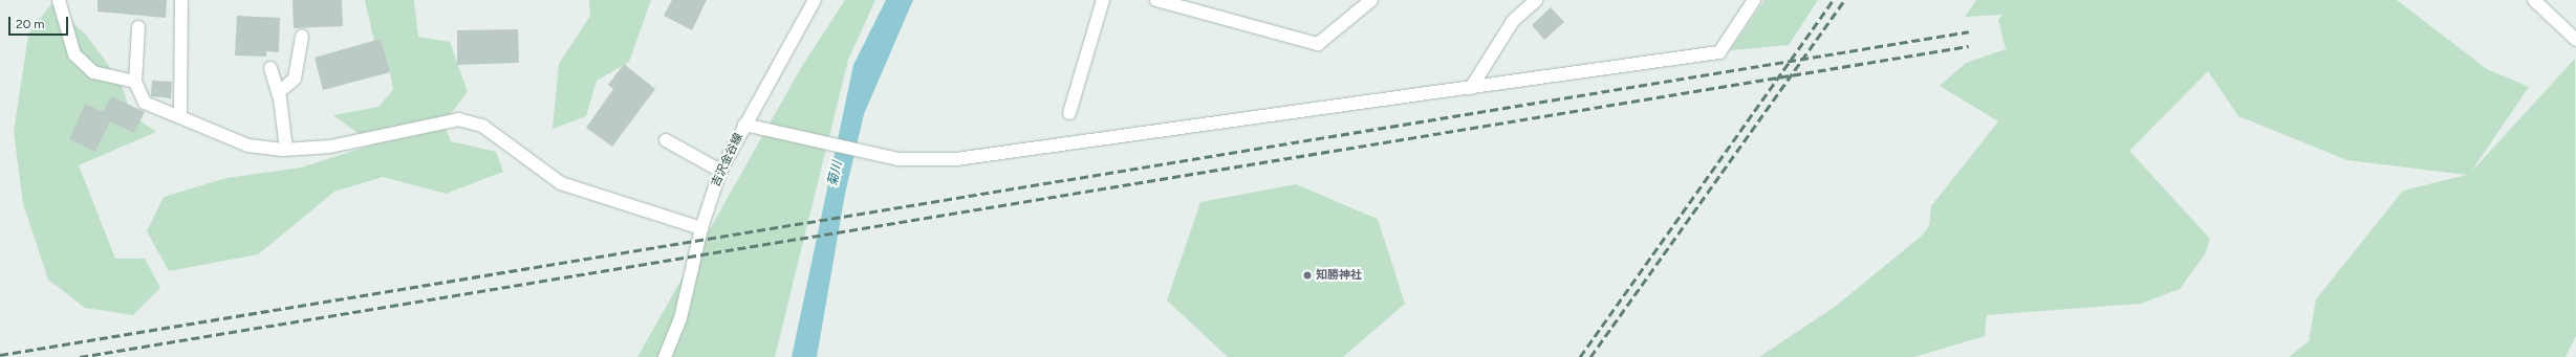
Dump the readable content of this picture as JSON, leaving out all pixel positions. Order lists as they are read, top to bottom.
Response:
{
  "streets": {
    "street": ["吉沢金谷線"]
  },
  "water": ["菊川"],
  "places": ["知勝神社"],
  "scale_bar": "20 m"
}
